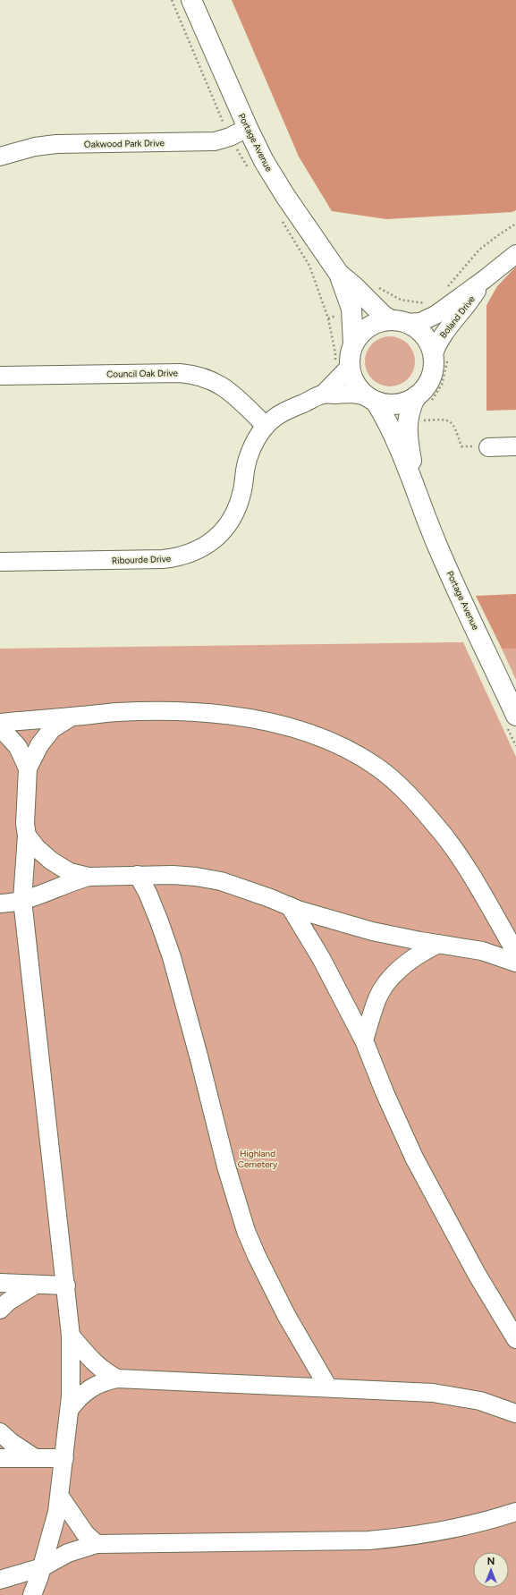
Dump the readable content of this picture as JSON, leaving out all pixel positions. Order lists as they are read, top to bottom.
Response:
{
  "streets": {
    "main road": ["Portage Avenue"],
    "street": [
      "Oakwood Park Drive",
      "Boland Drive",
      "Council Oak Drive",
      "Ribourde Drive"
    ]
  },
  "crossings": [
    ["Portage Avenue", "Oakwood Park Drive"],
    ["Portage Avenue", "Boland Drive"],
    ["Portage Avenue", "Ribourde Drive"],
    ["Boland Drive", "Ribourde Drive"],
    ["Council Oak Drive", "Ribourde Drive"]
  ],
  "parks": ["Highland Cemetery"],
  "north": "top"
}
